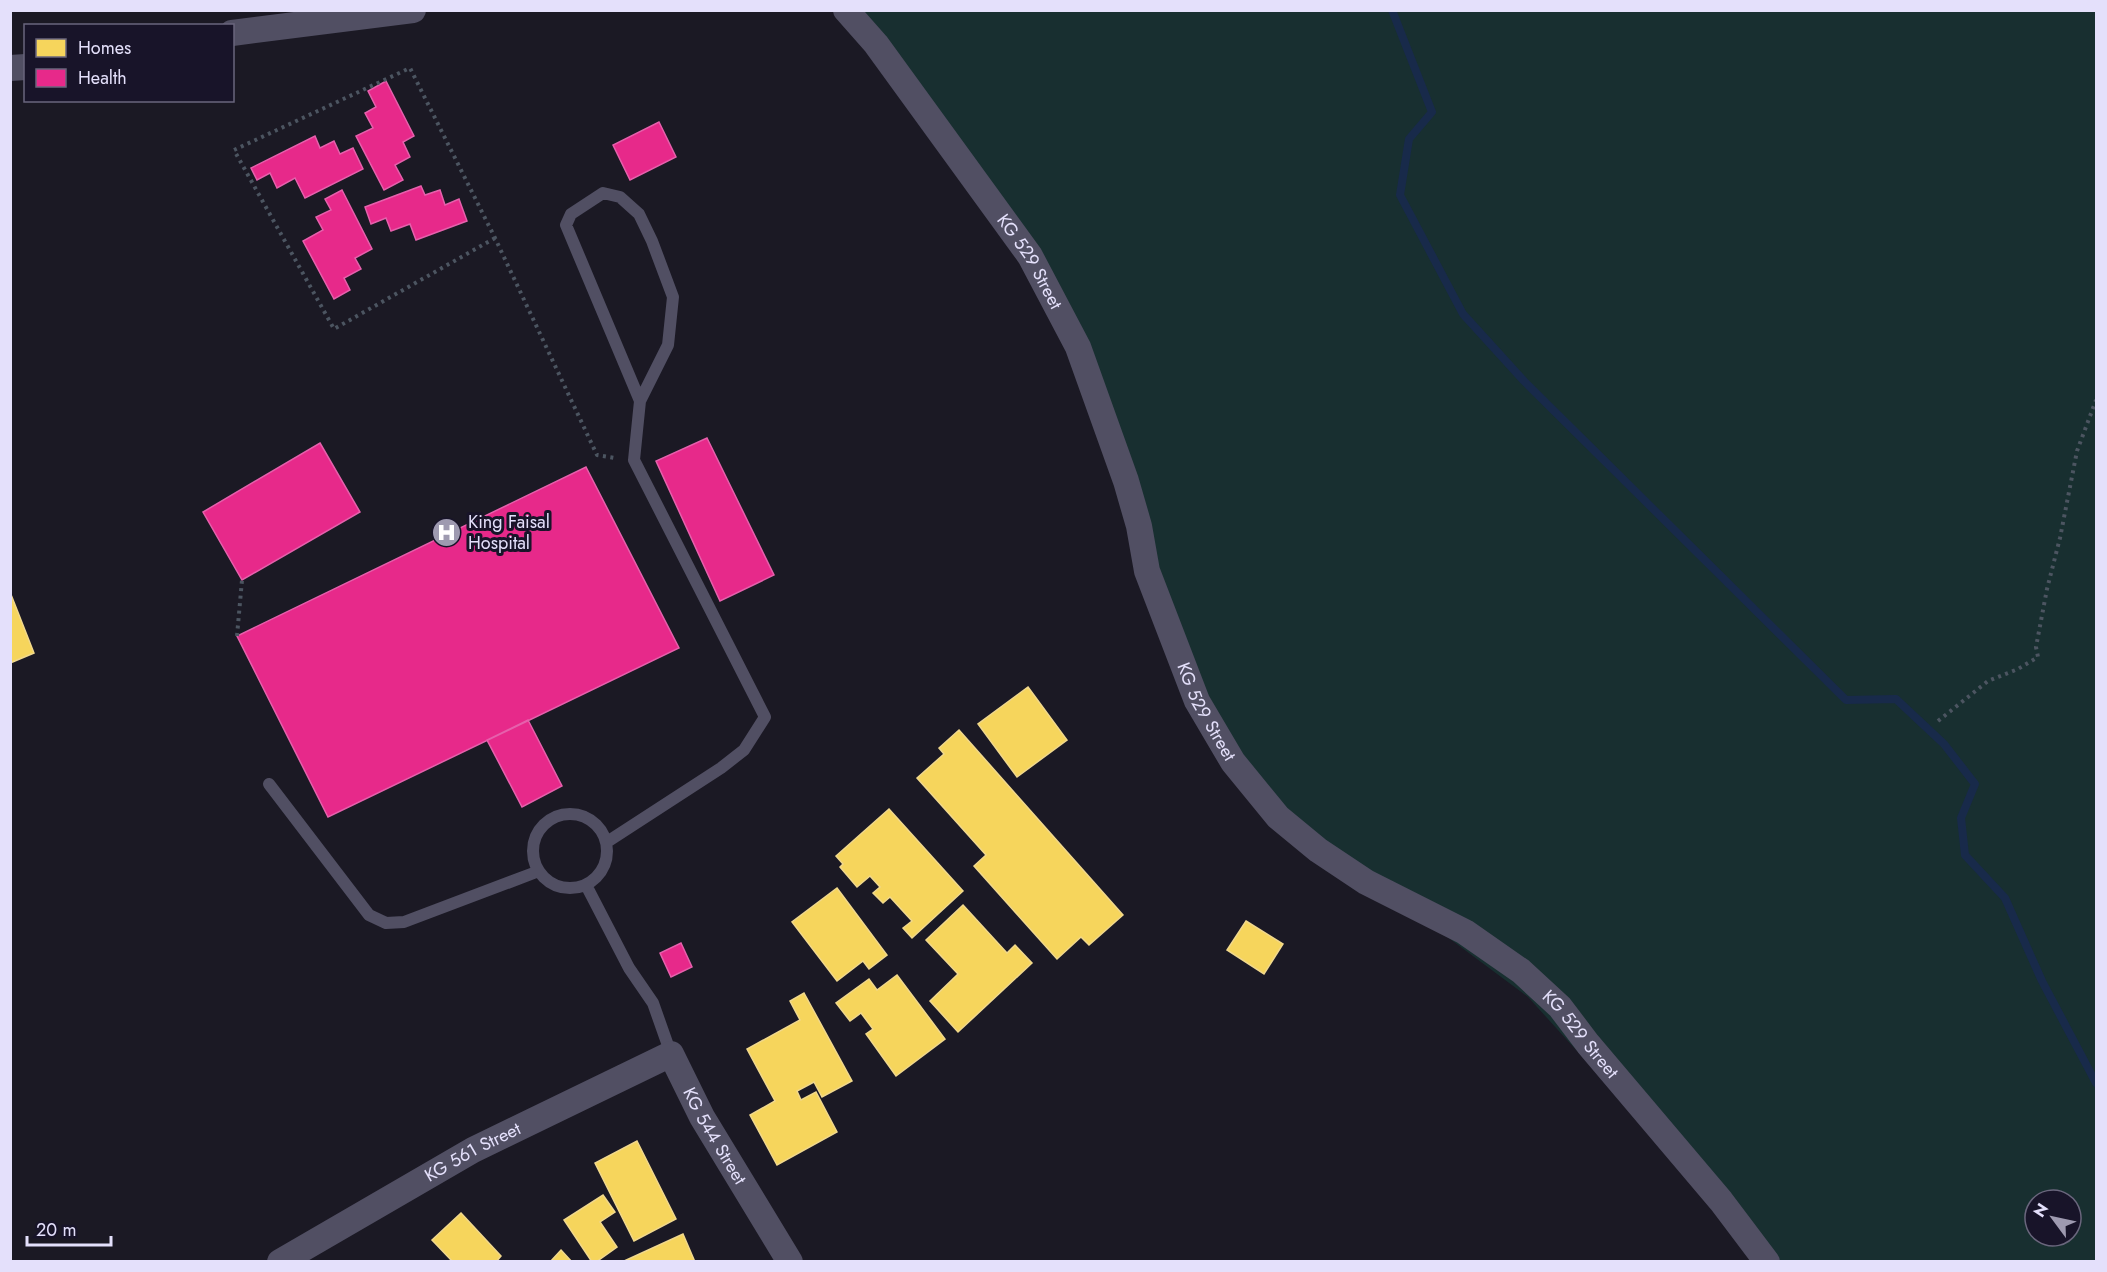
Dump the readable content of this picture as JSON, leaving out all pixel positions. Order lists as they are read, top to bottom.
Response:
{
  "streets": {
    "street": ["KG 529 Street", "KG 544 Street", "KG 561 Street"]
  },
  "crossings": [
    ["KG 544 Street", "KG 561 Street"]
  ],
  "places": {
    "hospital": ["King Faisal Hospital"]
  },
  "legend": ["Homes", "Health"],
  "scale_bar": "20 m",
  "north": "top left"
}
